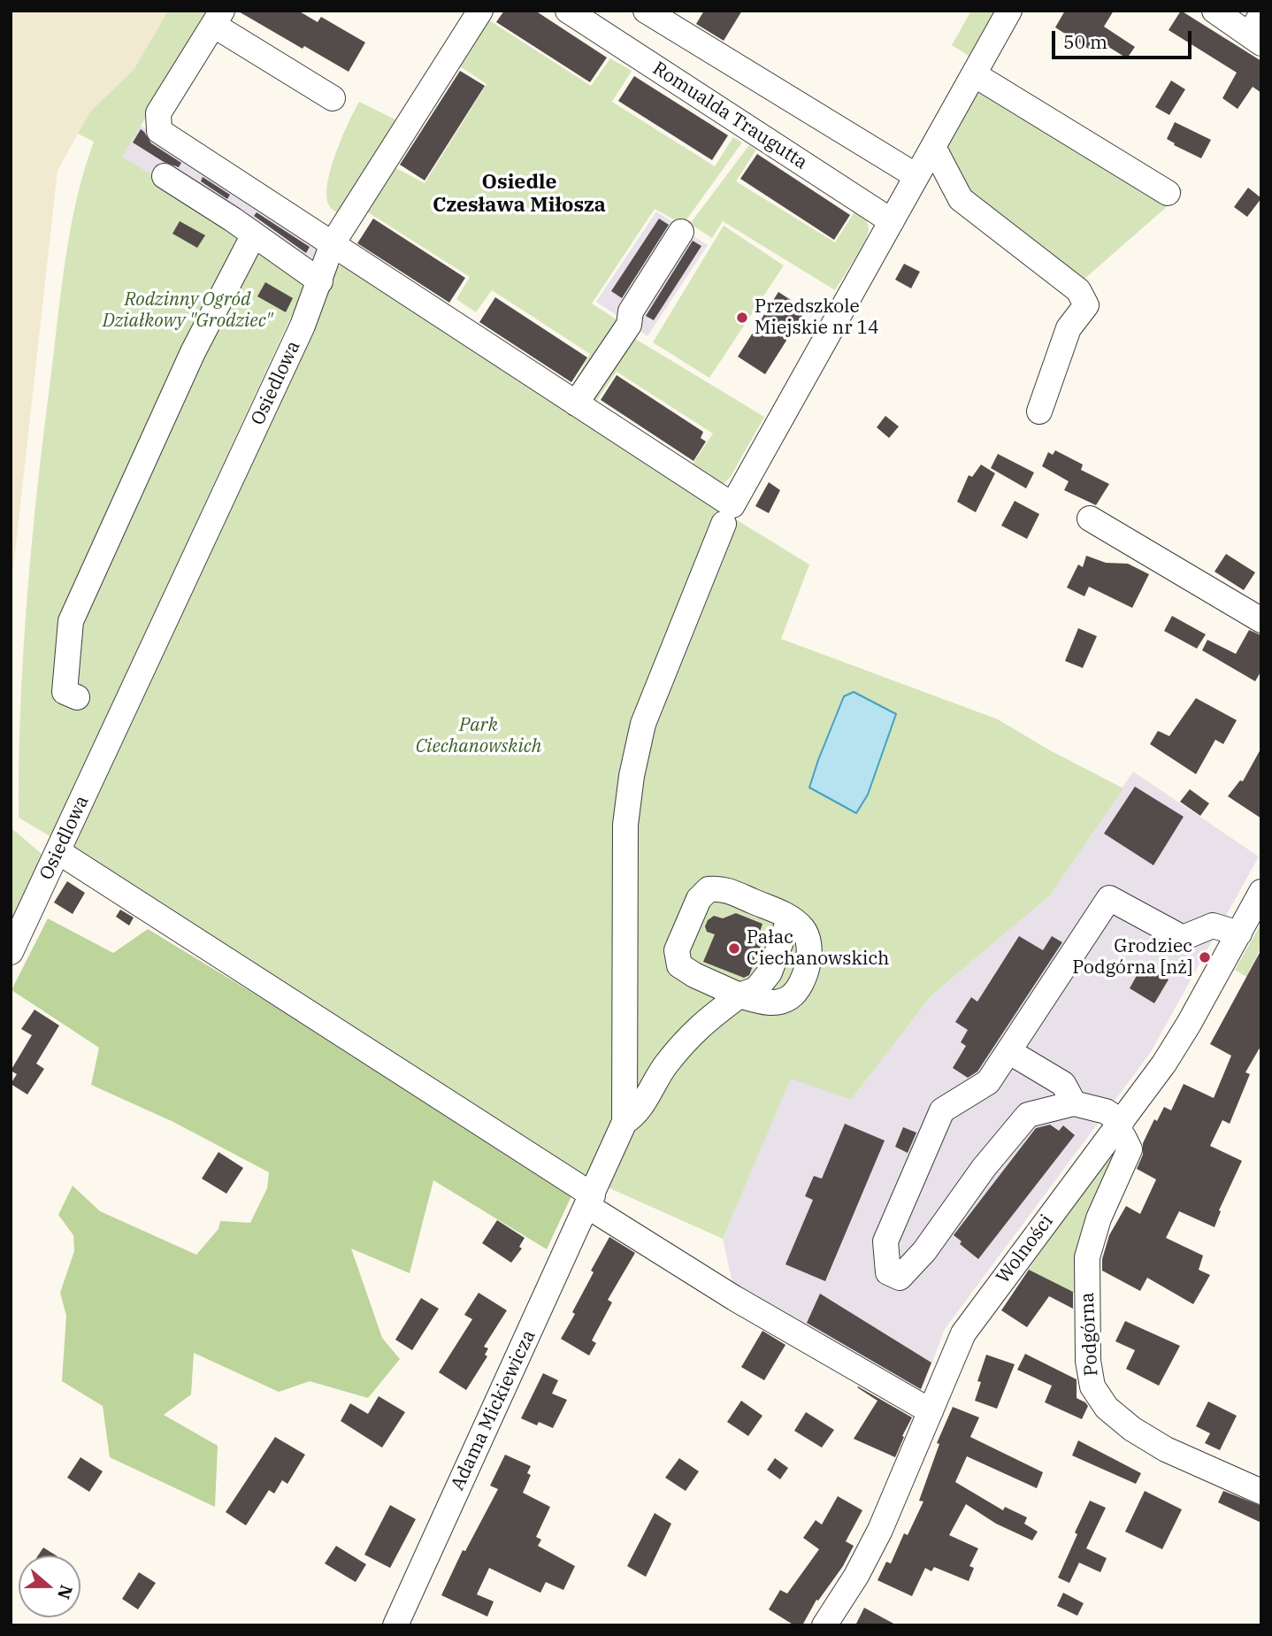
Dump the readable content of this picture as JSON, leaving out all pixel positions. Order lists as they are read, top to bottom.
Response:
{
  "streets": {
    "street": [
      "Romualda Traugutta",
      "Osiedlowa",
      "Wolności",
      "Podgórna",
      "Adama Mickiewicza"
    ]
  },
  "crossings": [
    ["Wolności", "Podgórna"]
  ],
  "districts": ["Osiedle Czesława Miłosza"],
  "parks": ["Rodzinny Ogród Działkowy \"Grodziec\"", "Park Ciechanowskich"],
  "places": ["Przedszkole Miejskie nr 14", "Pałac Ciechanowskich", "Grodziec Podgórna [nż]"],
  "scale_bar": "50 m",
  "north": "right"
}
